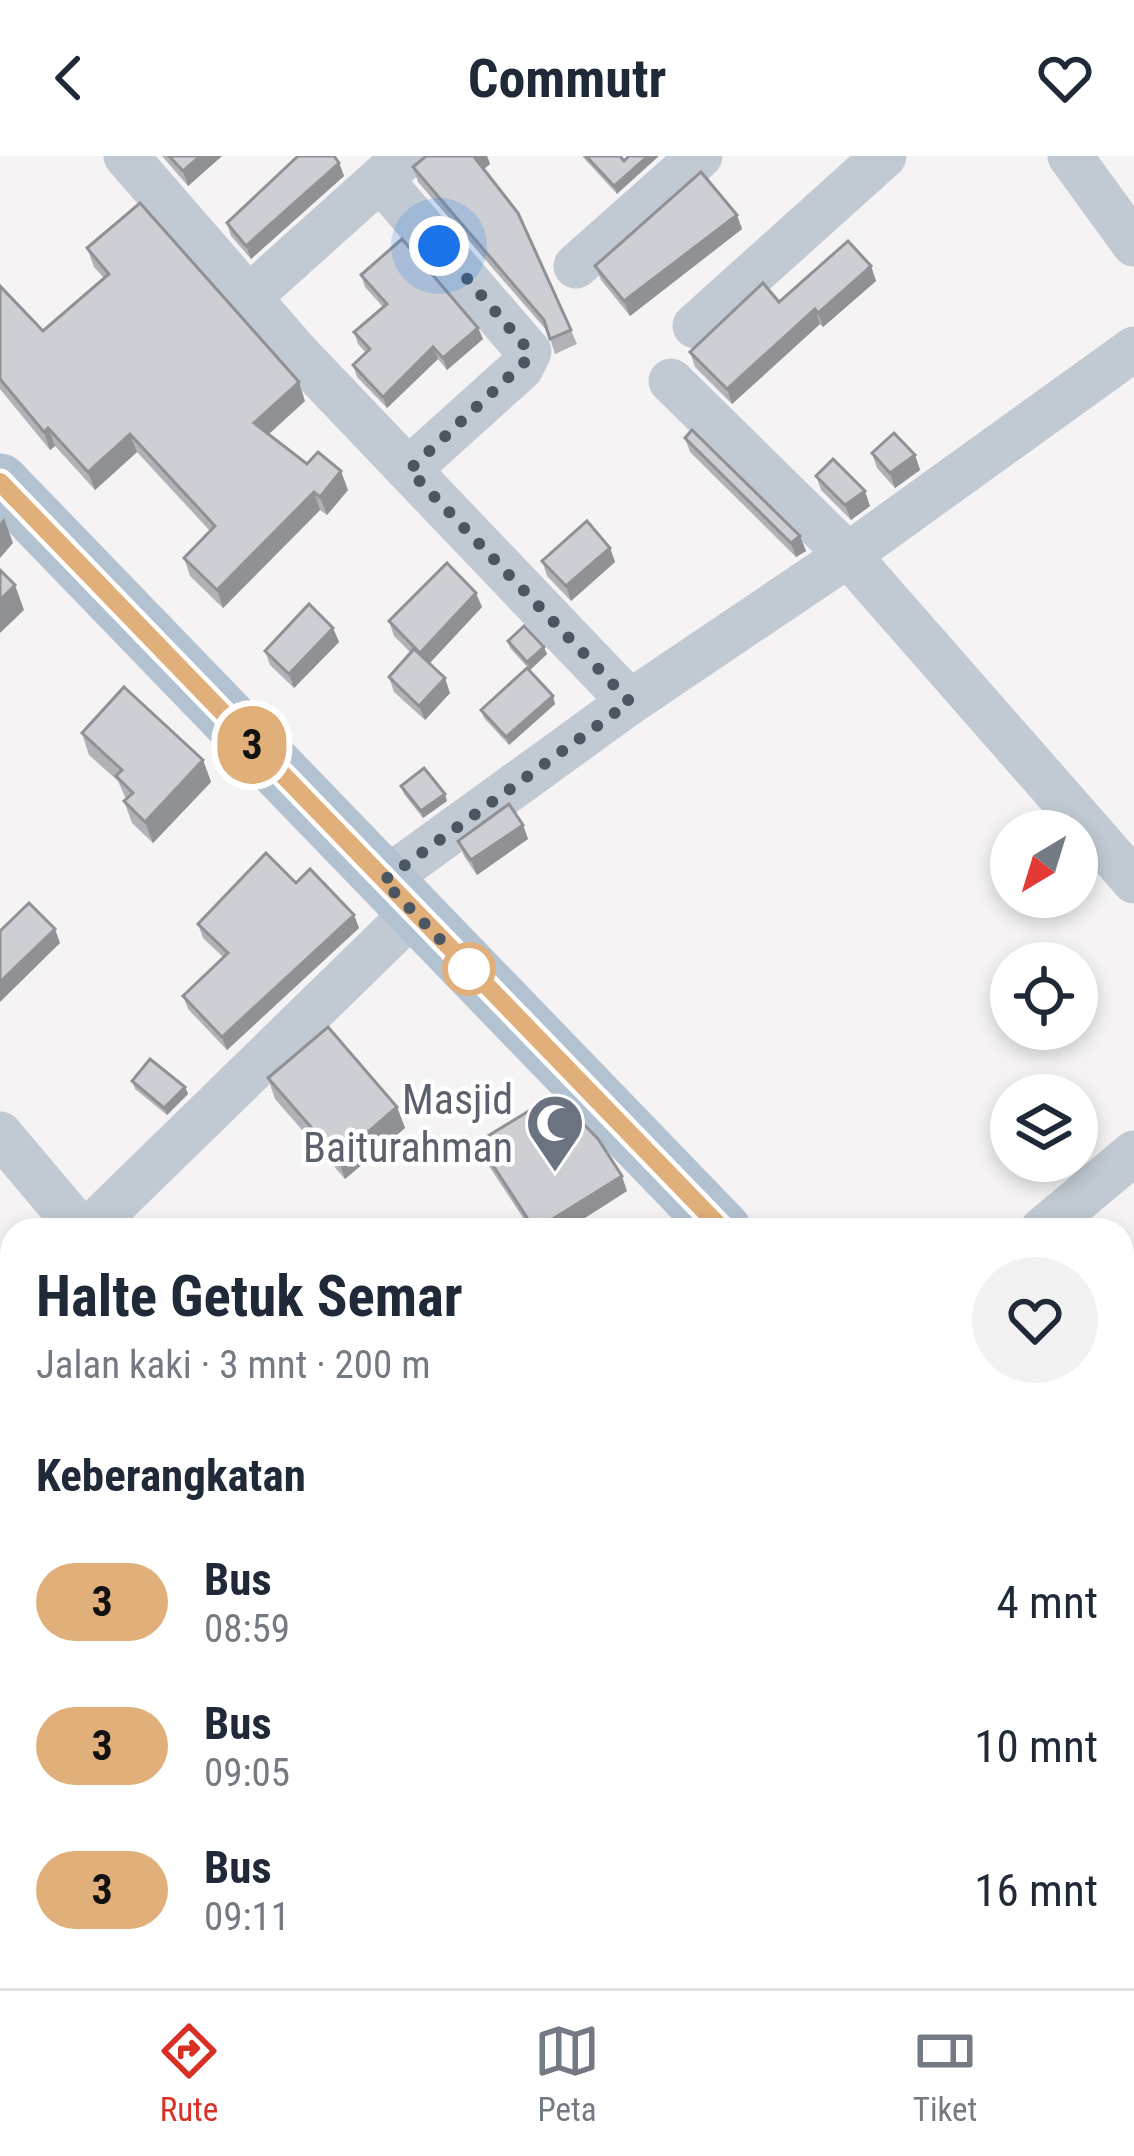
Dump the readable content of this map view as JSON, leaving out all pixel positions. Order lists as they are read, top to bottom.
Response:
{
  "places": {
    "mosque": ["Masjid Baiturahman"]
  },
  "lines": ["bus line 3"],
  "north": "bottom left",
  "page": {
    "header": "Commutr",
    "on_map": "3",
    "heading": [
      ["Halte Getuk Semar", "Jalan kaki · 3 mnt · 200 m"],
      "Keberangkatan"
    ],
    "list": [
      {
        "mark": "3",
        "name": "Bus",
        "note": "08:59",
        "value": "4 mnt"
      },
      {
        "mark": "3",
        "name": "Bus",
        "note": "09:05",
        "value": "10 mnt"
      },
      {
        "mark": "3",
        "name": "Bus",
        "note": "09:11",
        "value": "16 mnt"
      }
    ],
    "tabs": ["Rute", "Peta", "Tiket"]
  }
}
